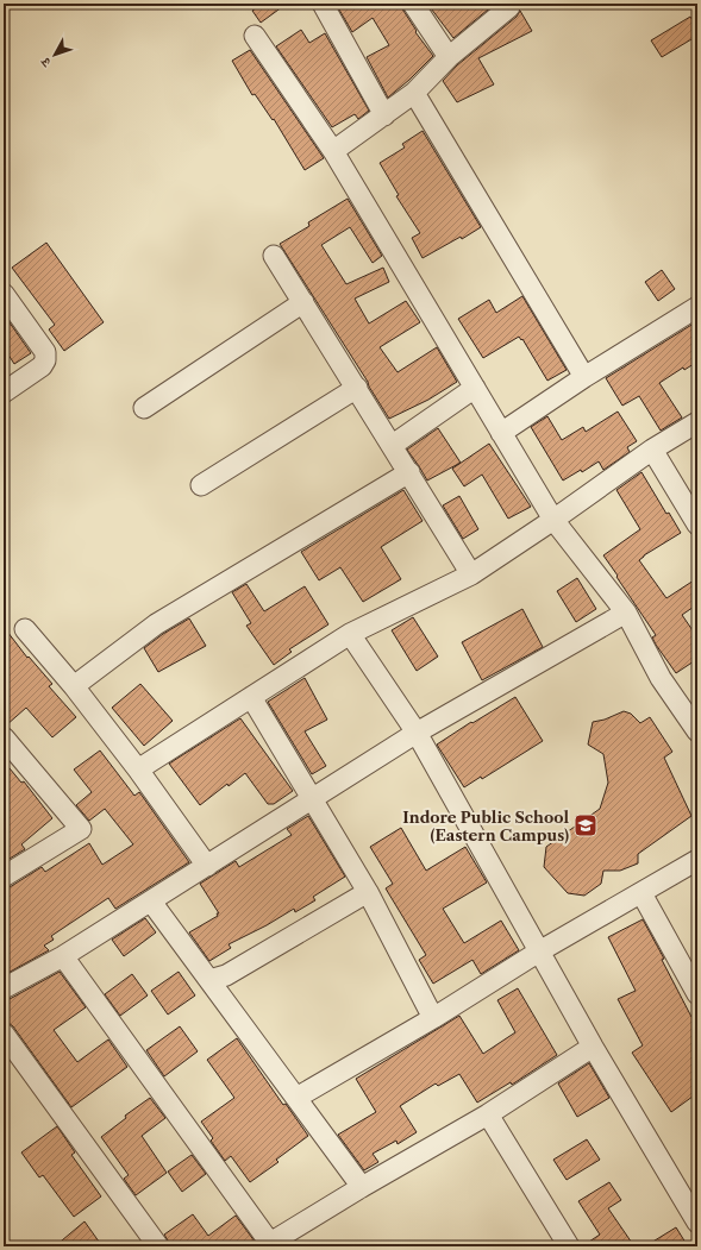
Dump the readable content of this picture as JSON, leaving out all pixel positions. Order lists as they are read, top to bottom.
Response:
{
  "places": {
    "school or university": ["Indore Public School (Eastern Campus)"]
  },
  "north": "bottom left"
}
